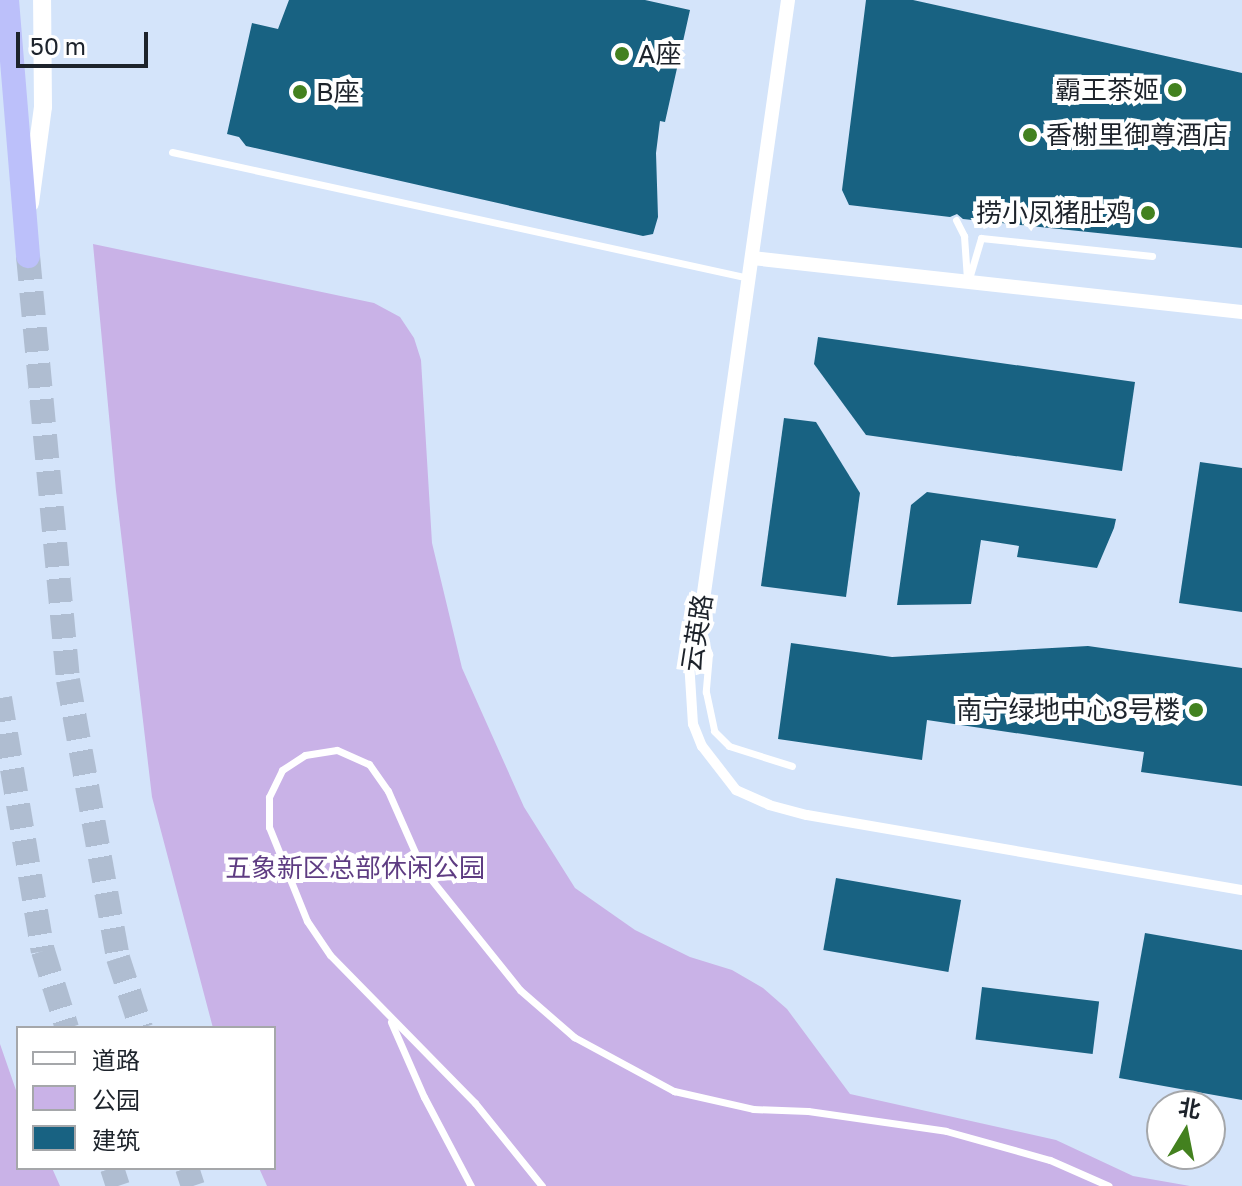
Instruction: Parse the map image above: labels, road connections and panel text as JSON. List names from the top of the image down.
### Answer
{
  "streets": {
    "street": ["云英路"]
  },
  "parks": ["五象新区总部休闲公园"],
  "places": [
    "A座",
    "霸王茶姬",
    "B座",
    "香榭里御尊酒店",
    "捞小凤猪肚鸡",
    "南宁绿地中心8号楼"
  ],
  "legend": ["道路", "公园", "建筑"],
  "scale_bar": "50 m",
  "north": "top"
}
